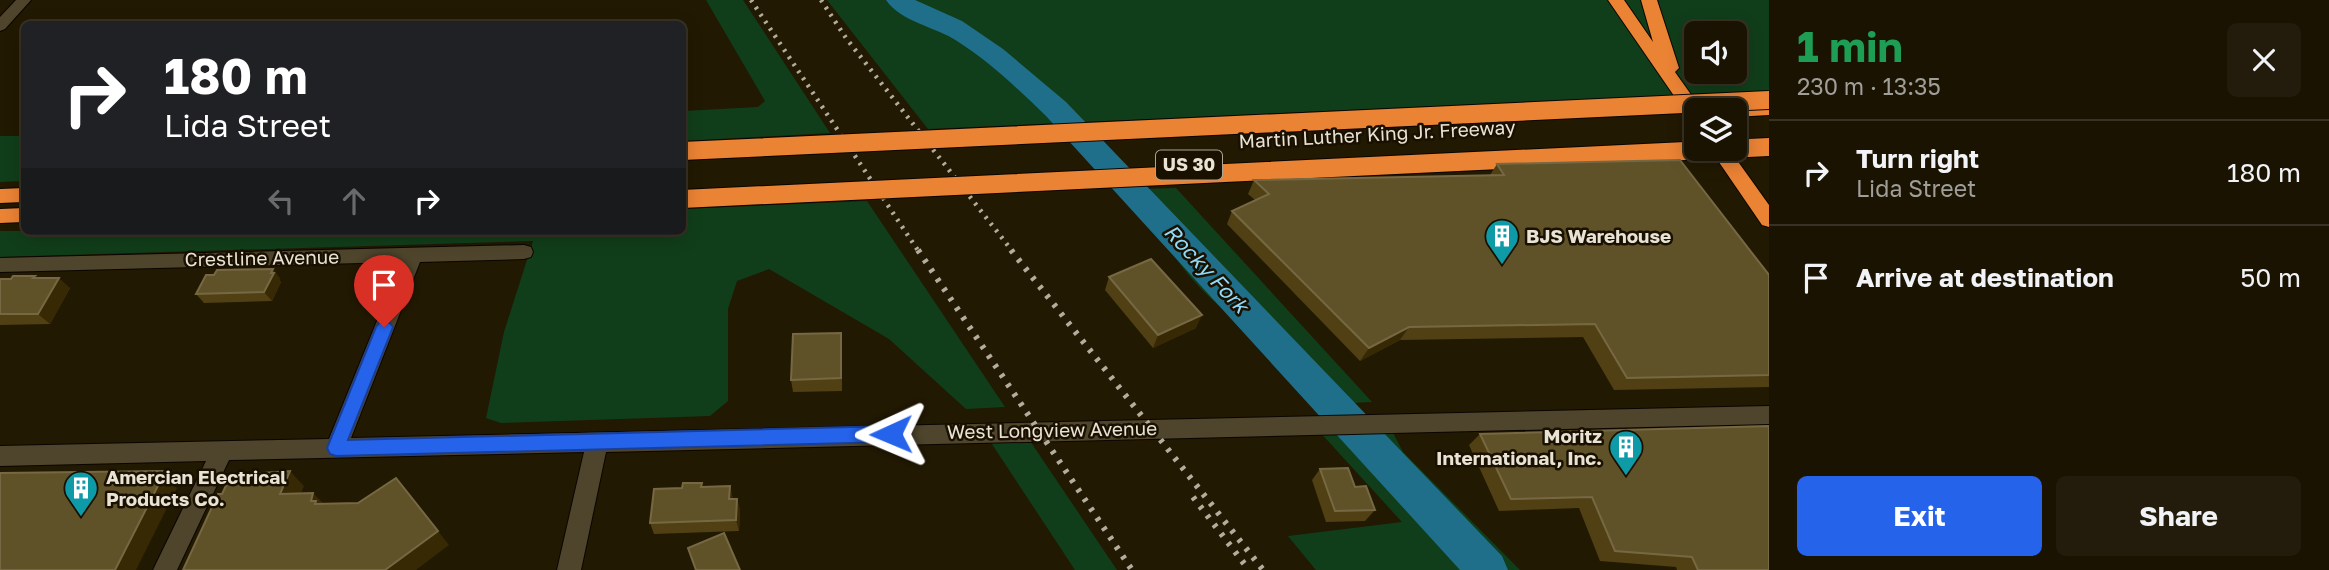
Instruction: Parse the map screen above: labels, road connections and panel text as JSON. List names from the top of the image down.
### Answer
{
  "streets": {
    "highway": ["Martin Luther King Jr. Freeway", "US 30"],
    "street": ["Crestline Avenue", "West Longview Avenue"]
  },
  "water": ["Rocky Fork"],
  "places": {
    "building": ["BJS Warehouse", "Moritz International, Inc.", "Amercian Electrical Products Co."]
  },
  "page": {
    "heading": ["1 min", "230 m · 13:35"],
    "turn": ["180 m", "Lida Street"],
    "list": [
      {
        "name": "Turn right",
        "note": "Lida Street",
        "value": "180 m"
      },
      {
        "name": "Arrive at destination",
        "value": "50 m"
      }
    ],
    "buttons": ["Exit", "Share"]
  }
}
